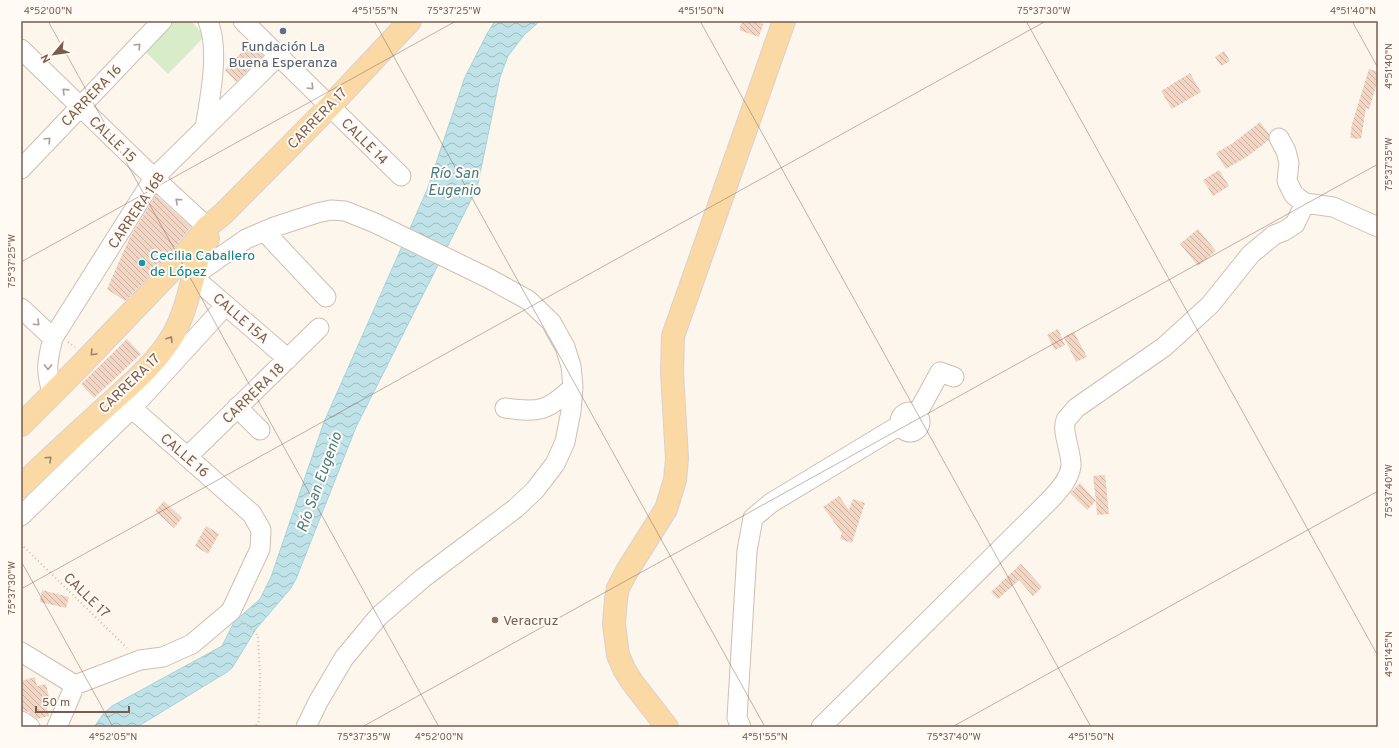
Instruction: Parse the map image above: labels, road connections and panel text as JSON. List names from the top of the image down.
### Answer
{
  "streets": {
    "main road": ["CARRERA 17"],
    "street": [
      "CARRERA 16",
      "CALLE 15",
      "CALLE 14",
      "CARRERA 16B",
      "CALLE 15A",
      "CARRERA 18",
      "CALLE 16"
    ],
    "path": ["CALLE 17"]
  },
  "crossings": [
    ["CARRERA 16", "CALLE 15"],
    ["CARRERA 17", "CALLE 15"],
    ["CARRERA 17", "CALLE 14"],
    ["CARRERA 17", "CARRERA 16B"],
    ["CARRERA 17", "CALLE 15A"],
    ["CARRERA 17", "CALLE 16"],
    ["CALLE 15", "CARRERA 16B"],
    ["CALLE 14", "CARRERA 16B"],
    ["CALLE 15A", "CARRERA 18"],
    ["CARRERA 18", "CALLE 16"],
    ["CALLE 16", "CALLE 17"]
  ],
  "one_way": ["CARRERA 16", "CALLE 15"],
  "water": ["Río San Eugenio"],
  "places": ["Fundación La Buena Esperanza", "Cecilia Caballero de López", "Veracruz"],
  "scale_bar": "50 m",
  "north": "bottom left",
  "coordinates": [
    "4°52'00\"N",
    "4°51'55\"N",
    "75°37'25\"W",
    "4°51'50\"N",
    "75°37'30\"W",
    "4°51'40\"N",
    "75°37'35\"W",
    "75°37'40\"W",
    "4°51'45\"N",
    "4°52'05\"N"
  ]
}
